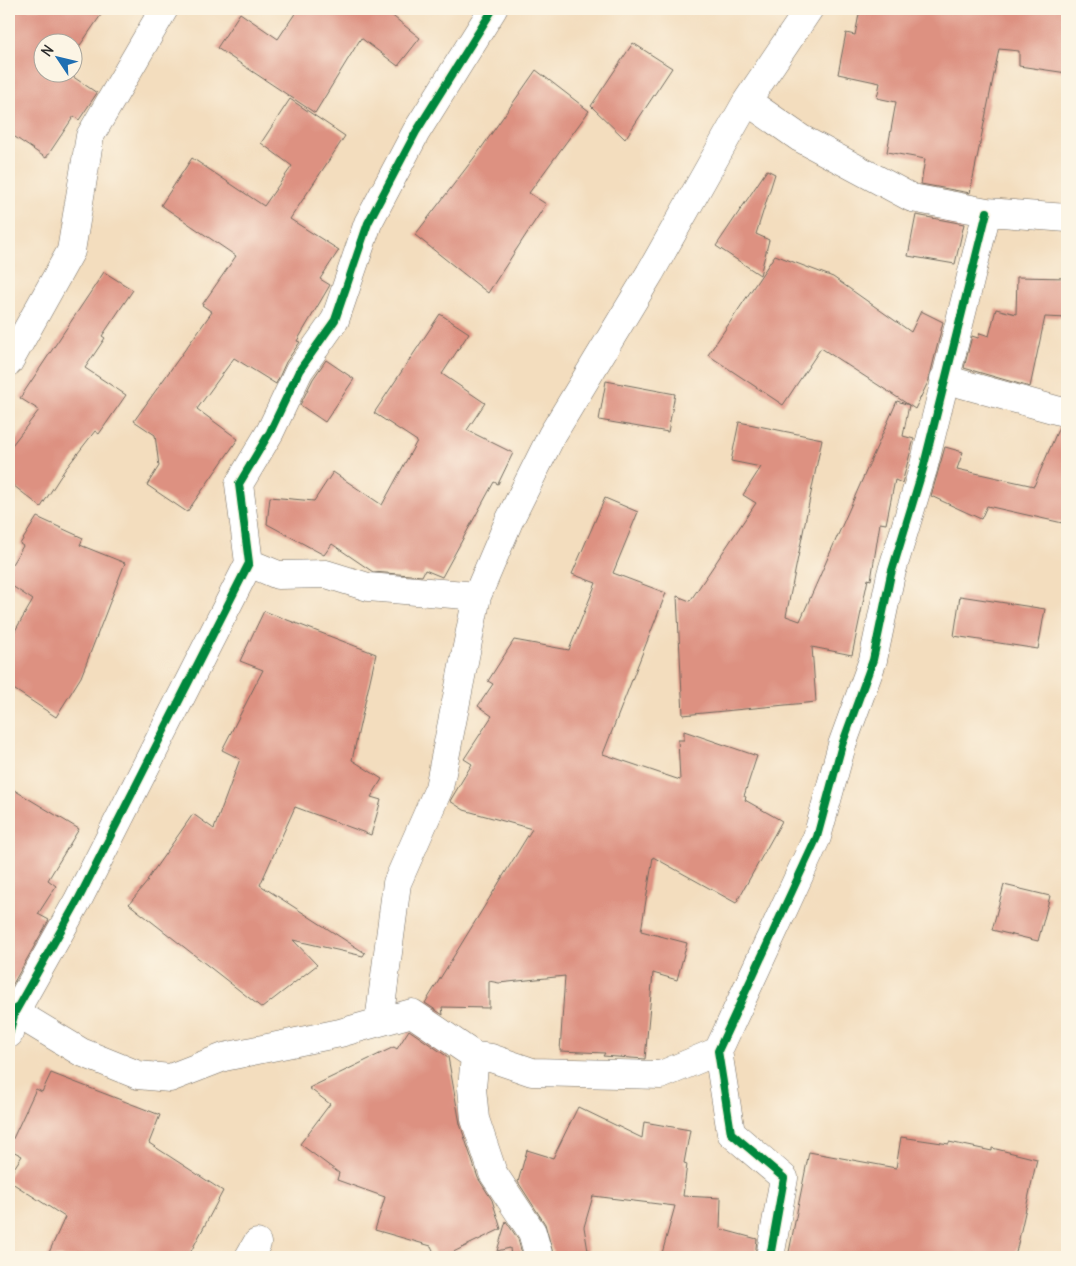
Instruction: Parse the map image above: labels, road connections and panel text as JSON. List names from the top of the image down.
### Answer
{
  "north": "top left"
}
